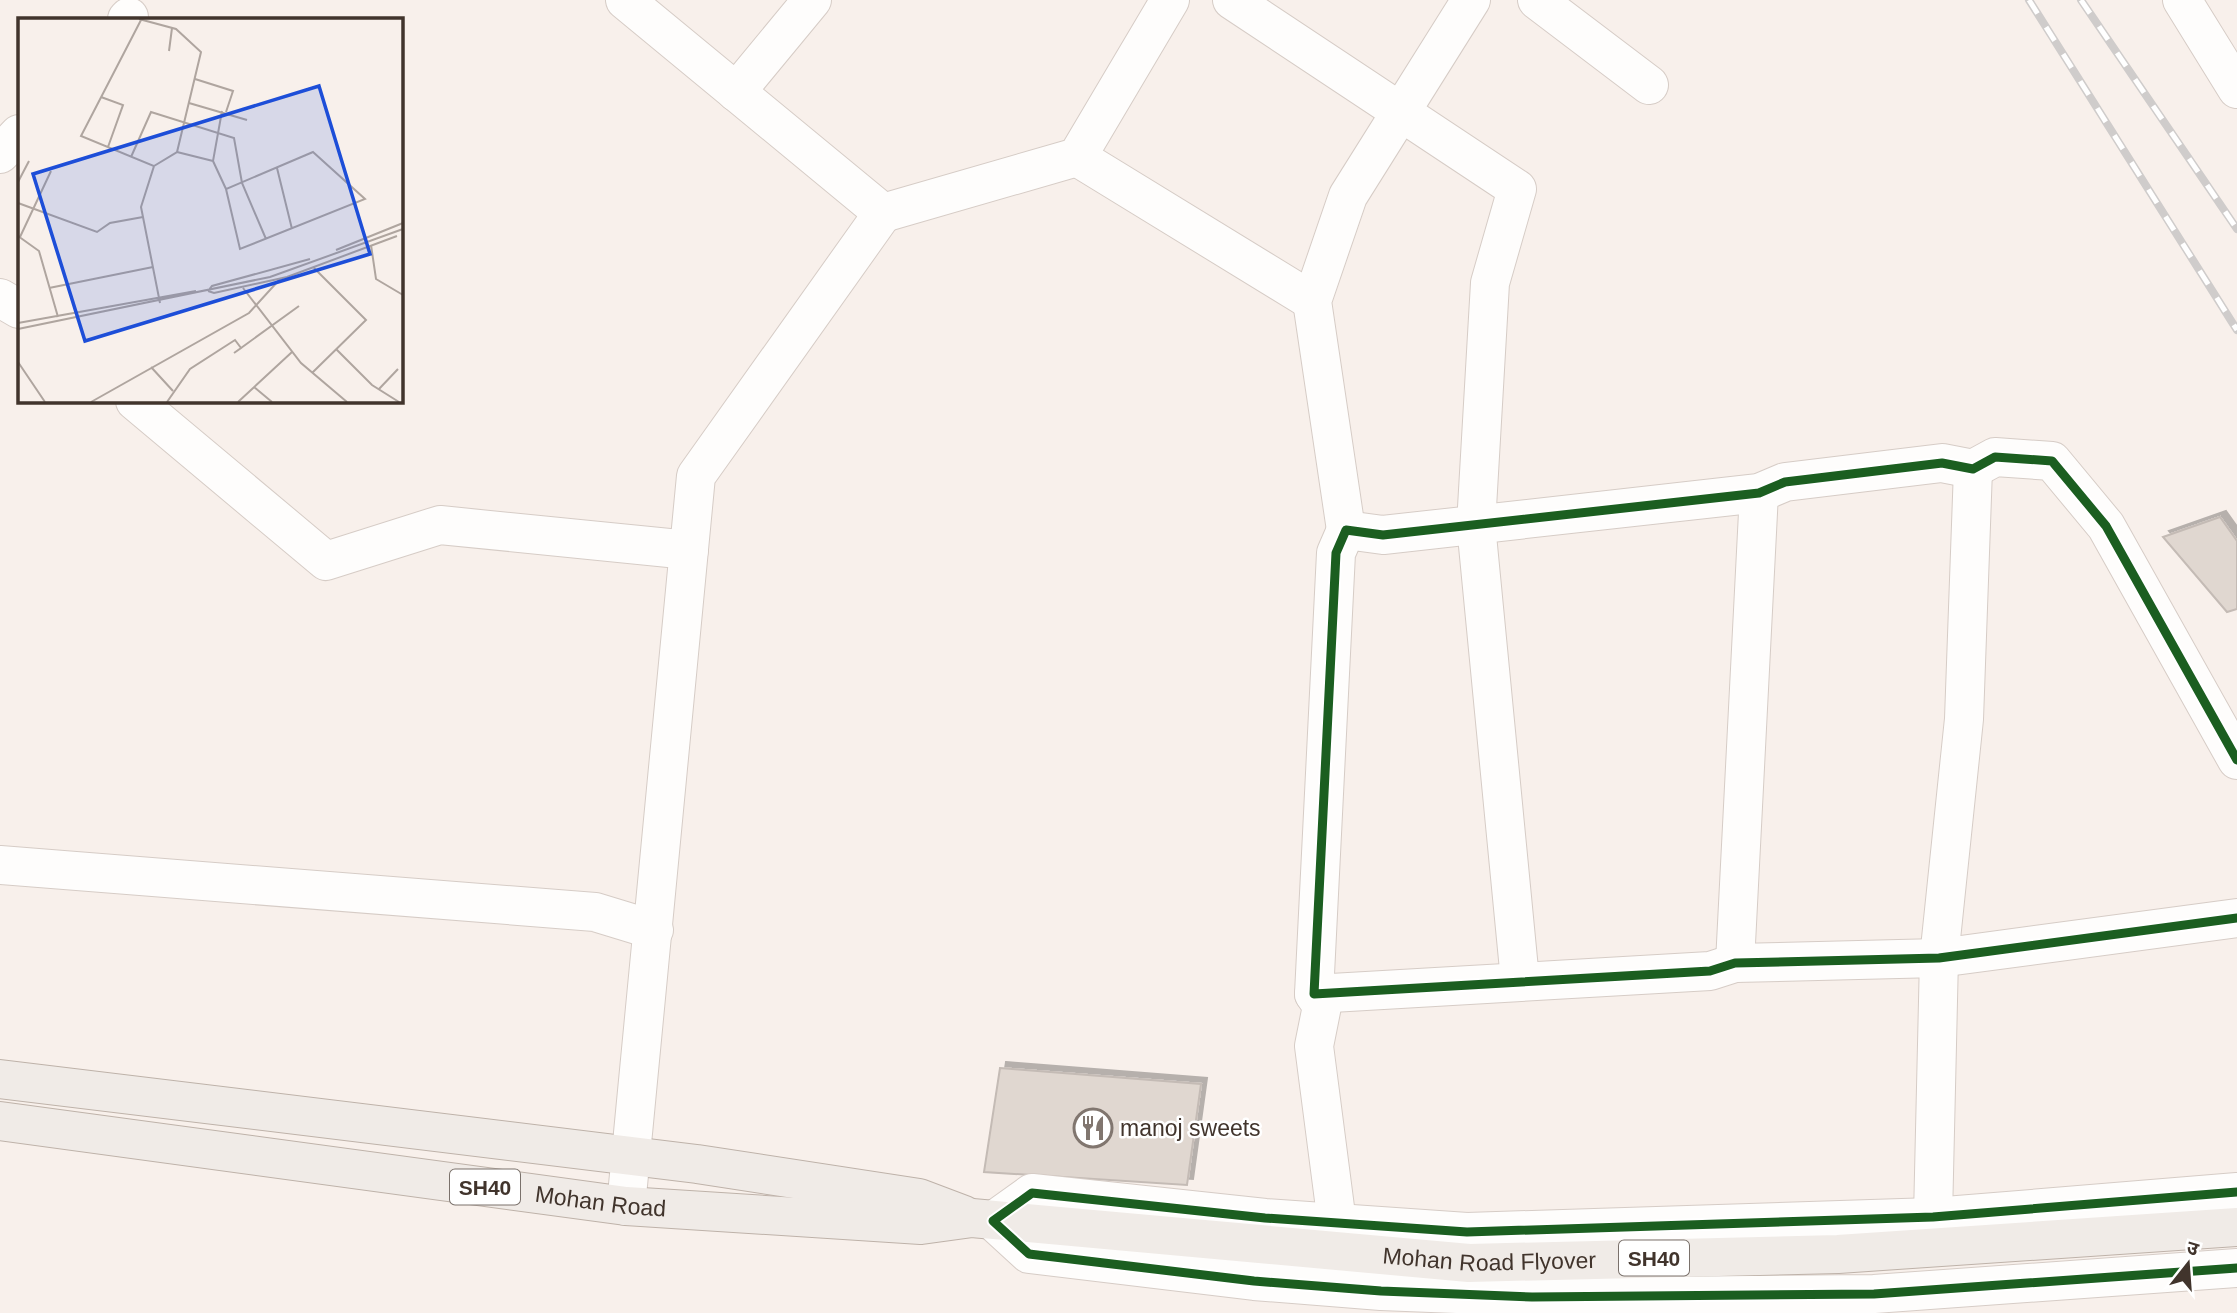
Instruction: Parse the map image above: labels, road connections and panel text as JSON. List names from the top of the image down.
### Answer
{
  "streets": {
    "main road": ["SH40", "Mohan Road", "Mohan Road Flyover"]
  },
  "crossings": [
    ["Mohan Road", "Mohan Road Flyover"]
  ],
  "places": {
    "restaurant": ["manoj sweets"]
  },
  "north": "top"
}
